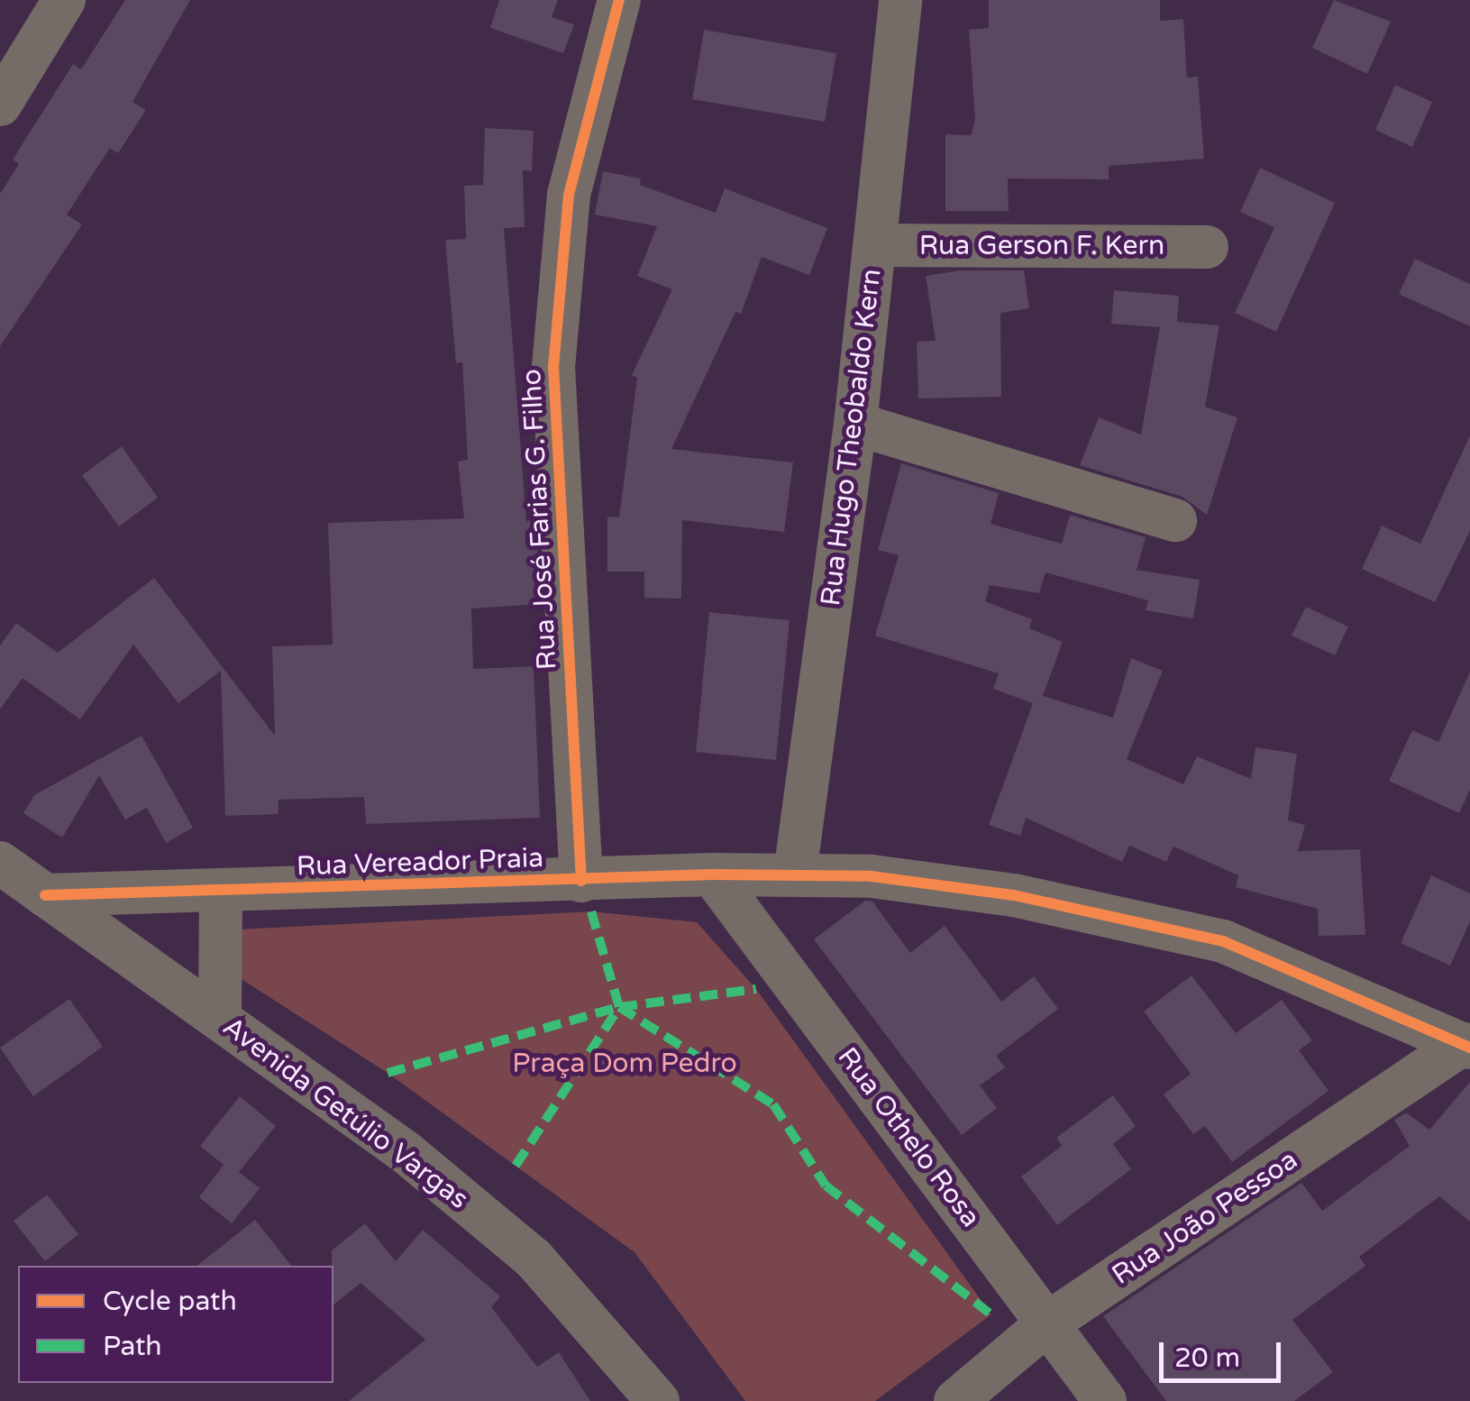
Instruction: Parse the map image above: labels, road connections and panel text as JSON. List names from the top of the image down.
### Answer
{
  "streets": {
    "street": [
      "Rua Gerson F. Kern",
      "Rua Hugo Theobaldo Kern",
      "Rua José Farias G. Filho",
      "Rua Vereador Praia",
      "Avenida Getúlio Vargas",
      "Rua Othelo Rosa",
      "Rua João Pessoa"
    ]
  },
  "crossings": [
    ["Rua Gerson F. Kern", "Rua Hugo Theobaldo Kern"],
    ["Rua Hugo Theobaldo Kern", "Rua Vereador Praia"],
    ["Rua José Farias G. Filho", "Rua Vereador Praia"],
    ["Rua Vereador Praia", "Avenida Getúlio Vargas"],
    ["Rua Vereador Praia", "Rua Othelo Rosa"],
    ["Rua Vereador Praia", "Rua João Pessoa"],
    ["Rua Othelo Rosa", "Rua João Pessoa"]
  ],
  "parks": ["Praça Dom Pedro"],
  "legend": ["Cycle path", "Path"],
  "scale_bar": "20 m"
}
